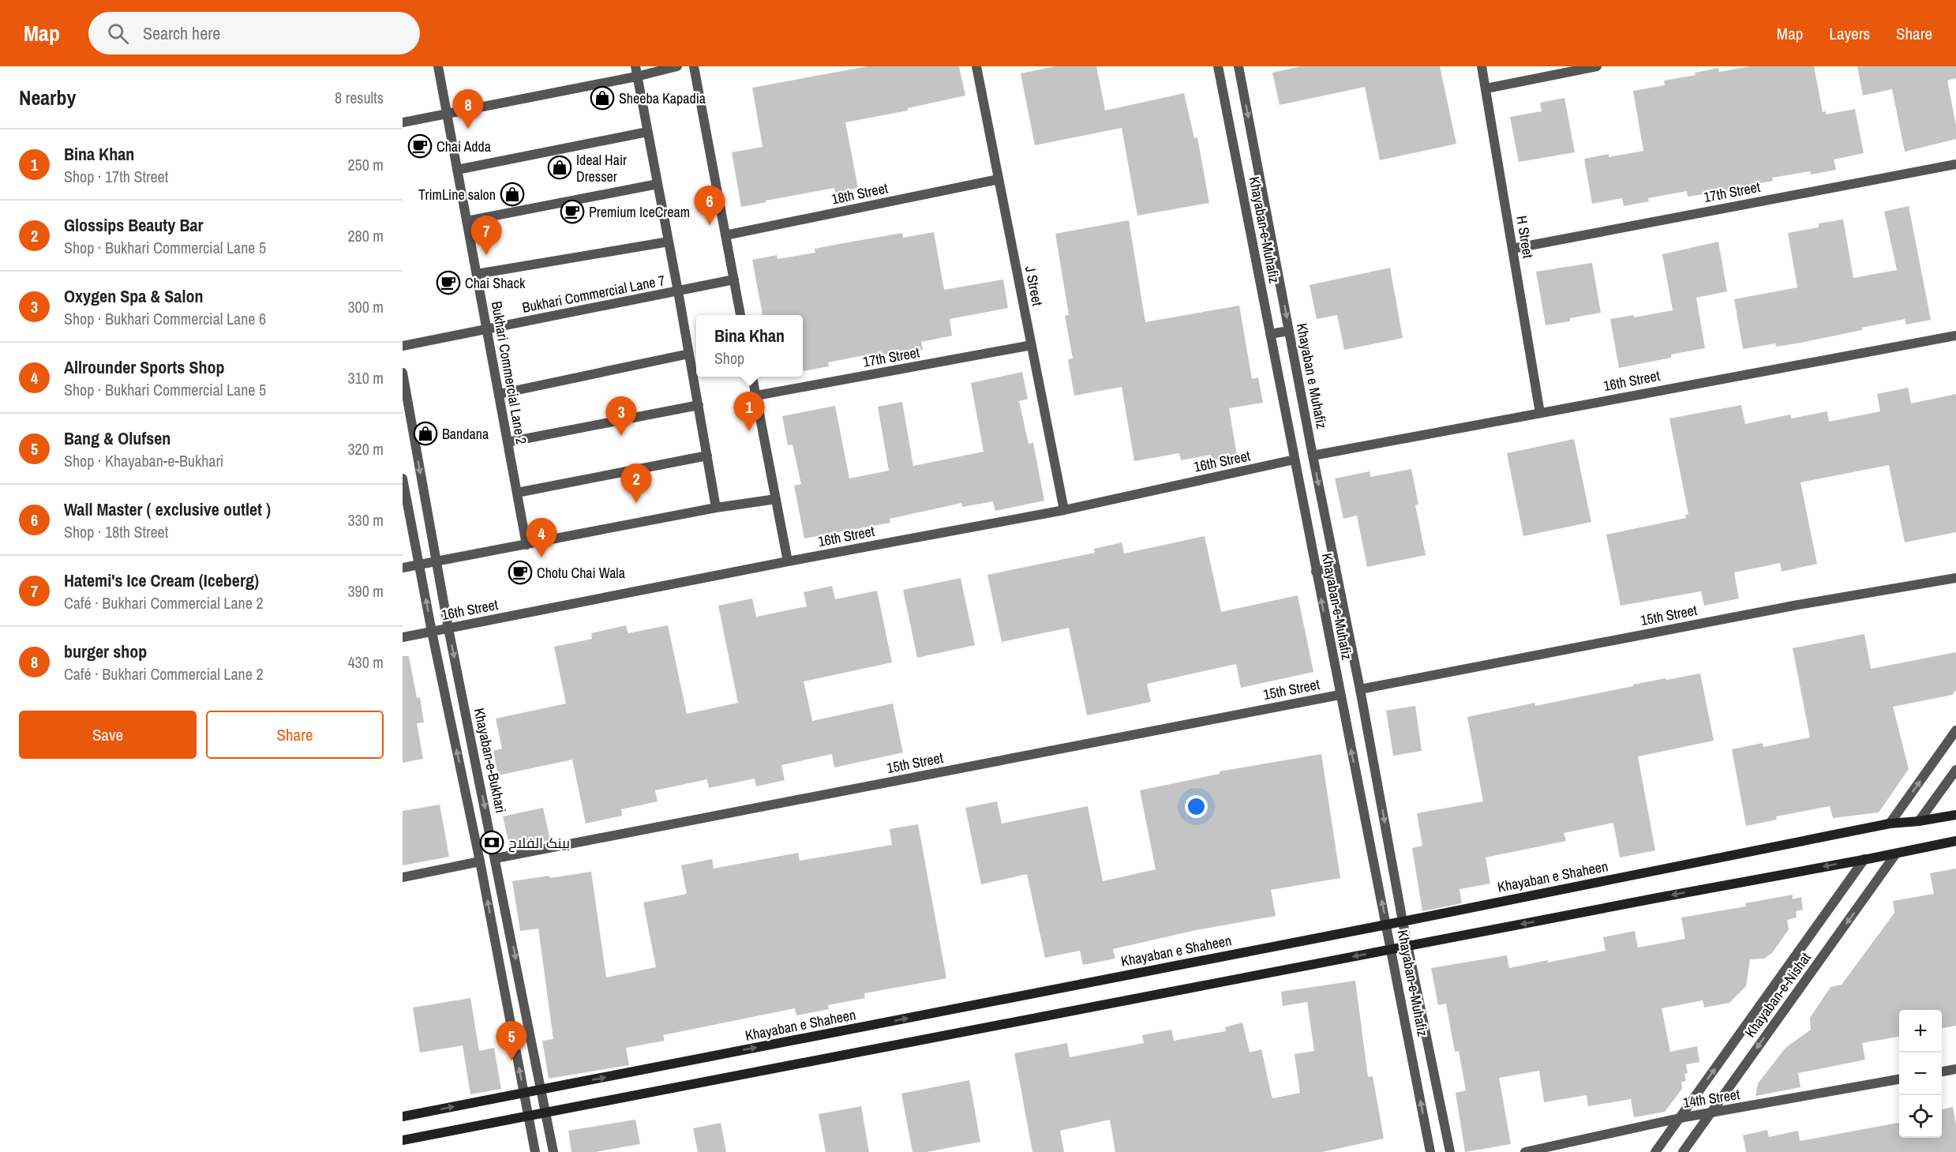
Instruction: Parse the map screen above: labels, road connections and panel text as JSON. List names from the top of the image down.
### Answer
{
  "streets": {
    "main road": ["Khayaban e Shaheen"],
    "street": [
      "17th Street",
      "18th Street",
      "Khayaban-e-Muhafiz",
      "H Street",
      "J Street",
      "Bukhari Commercial Lane 7",
      "Bukhari Commercial Lane 2",
      "Khayaban e Muhafiz",
      "16th Street",
      "15th Street",
      "Khayaban-e-Bukhari",
      "Khayaban-e-Nishat",
      "14th Street"
    ]
  },
  "crossings": [
    ["17th Street", "H Street"],
    ["17th Street", "J Street"],
    ["18th Street", "J Street"],
    ["Khayaban-e-Muhafiz", "Khayaban e Muhafiz"],
    ["Khayaban-e-Muhafiz", "16th Street"],
    ["Khayaban-e-Muhafiz", "15th Street"],
    ["Khayaban-e-Muhafiz", "Khayaban e Shaheen"],
    ["H Street", "16th Street"],
    ["J Street", "16th Street"],
    ["Bukhari Commercial Lane 7", "Bukhari Commercial Lane 2"],
    ["Khayaban e Muhafiz", "16th Street"],
    ["Khayaban e Muhafiz", "15th Street"],
    ["16th Street", "Khayaban-e-Bukhari"],
    ["15th Street", "Khayaban-e-Bukhari"],
    ["Khayaban-e-Bukhari", "Khayaban e Shaheen"],
    ["Khayaban-e-Nishat", "14th Street"]
  ],
  "one_way": ["Khayaban e Muhafiz"],
  "places": {
    "shop": [
      "Sheeba Kapadia",
      "Ideal Hair Dresser",
      "TrimLine salon",
      "Bandana"
    ],
    "cafe": [
      "Chai Adda",
      "Premium IceCream",
      "Chai Shack",
      "Chotu Chai Wala"
    ],
    "bank": ["بینک الفلاح"]
  },
  "page": {
    "header": "Map",
    "search": "Search here",
    "nav": ["Map", "Layers", "Share"],
    "heading": ["Nearby", "8 results"],
    "pins": [
      "8",
      "6",
      "7",
      "1",
      "3",
      "2",
      "4",
      "5"
    ],
    "list": [
      {
        "mark": "1",
        "name": "Bina Khan",
        "note": "Shop · 17th Street",
        "value": "250 m"
      },
      {
        "mark": "2",
        "name": "Glossips Beauty Bar",
        "note": "Shop · Bukhari Commercial Lane 5",
        "value": "280 m"
      },
      {
        "mark": "3",
        "name": "Oxygen Spa & Salon",
        "note": "Shop · Bukhari Commercial Lane 6",
        "value": "300 m"
      },
      {
        "mark": "4",
        "name": "Allrounder Sports Shop",
        "note": "Shop · Bukhari Commercial Lane 5",
        "value": "310 m"
      },
      {
        "mark": "5",
        "name": "Bang & Olufsen",
        "note": "Shop · Khayaban-e-Bukhari",
        "value": "320 m"
      },
      {
        "mark": "6",
        "name": "Wall Master ( exclusive outlet )",
        "note": "Shop · 18th Street",
        "value": "330 m"
      },
      {
        "mark": "7",
        "name": "Hatemi's Ice Cream (Iceberg)",
        "note": "Café · Bukhari Commercial Lane 2",
        "value": "390 m"
      },
      {
        "mark": "8",
        "name": "burger shop",
        "note": "Café · Bukhari Commercial Lane 2",
        "value": "430 m"
      }
    ],
    "popup": ["Bina Khan", "Shop"],
    "buttons": ["Save", "Share"],
    "map_buttons": ["+", "−"]
  }
}
